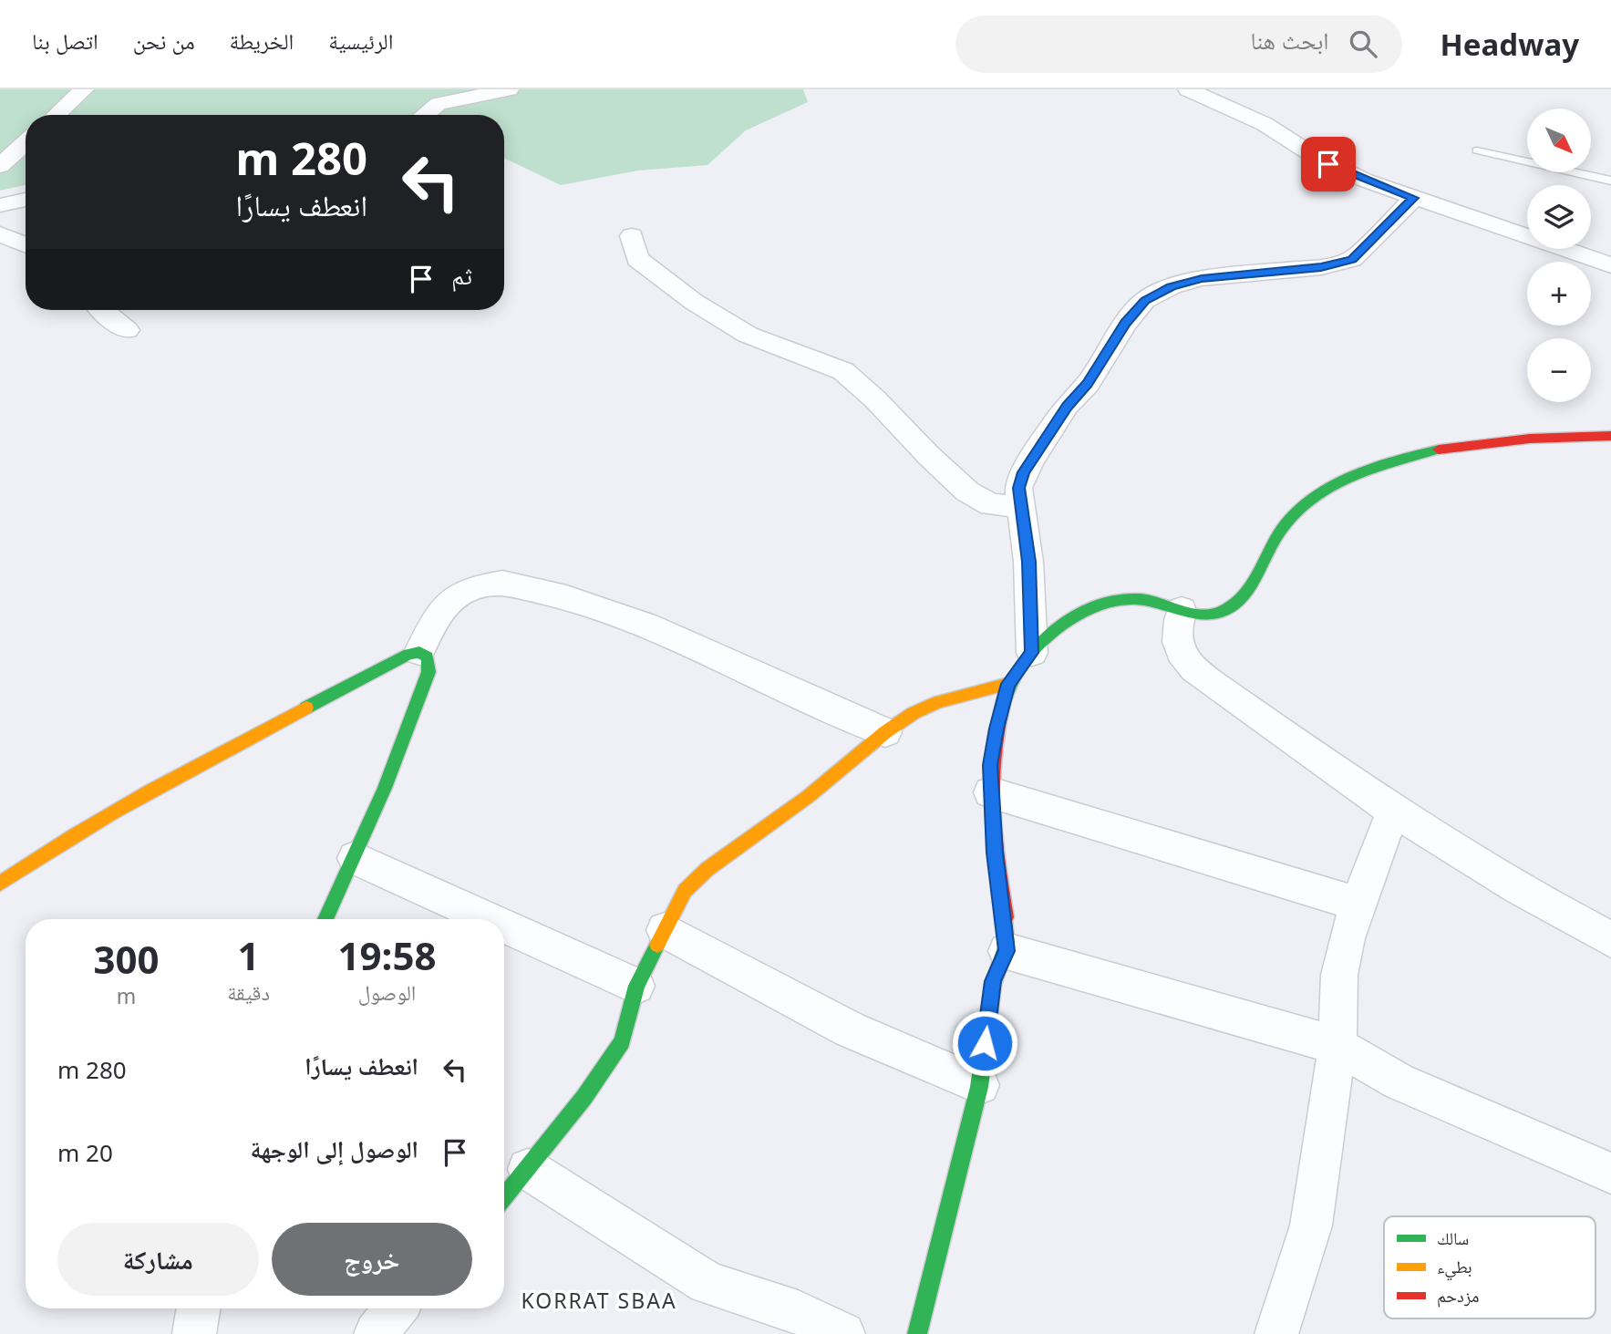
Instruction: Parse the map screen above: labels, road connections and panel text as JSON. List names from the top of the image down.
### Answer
{
  "districts": ["KORRAT SBAA"],
  "legend": ["سالك", "بطيء", "مزدحم"],
  "north": "bottom right",
  "page": {
    "header": "Headway",
    "search": "ابحث هنا",
    "nav": [
      "الرئيسية",
      "الخريطة",
      "من نحن",
      "اتصل بنا"
    ],
    "map_buttons": ["+", "−"],
    "turn": ["280 m", "انعطف يسارًا"],
    "then": "ثم",
    "eta": [
      "19:58",
      "الوصول",
      "1",
      "دقيقة",
      "300",
      "m"
    ],
    "list": [
      {
        "name": "انعطف يسارًا",
        "value": "280 m"
      },
      {
        "name": "الوصول إلى الوجهة",
        "value": "20 m"
      }
    ],
    "buttons": ["خروج", "مشاركة"]
  }
}
